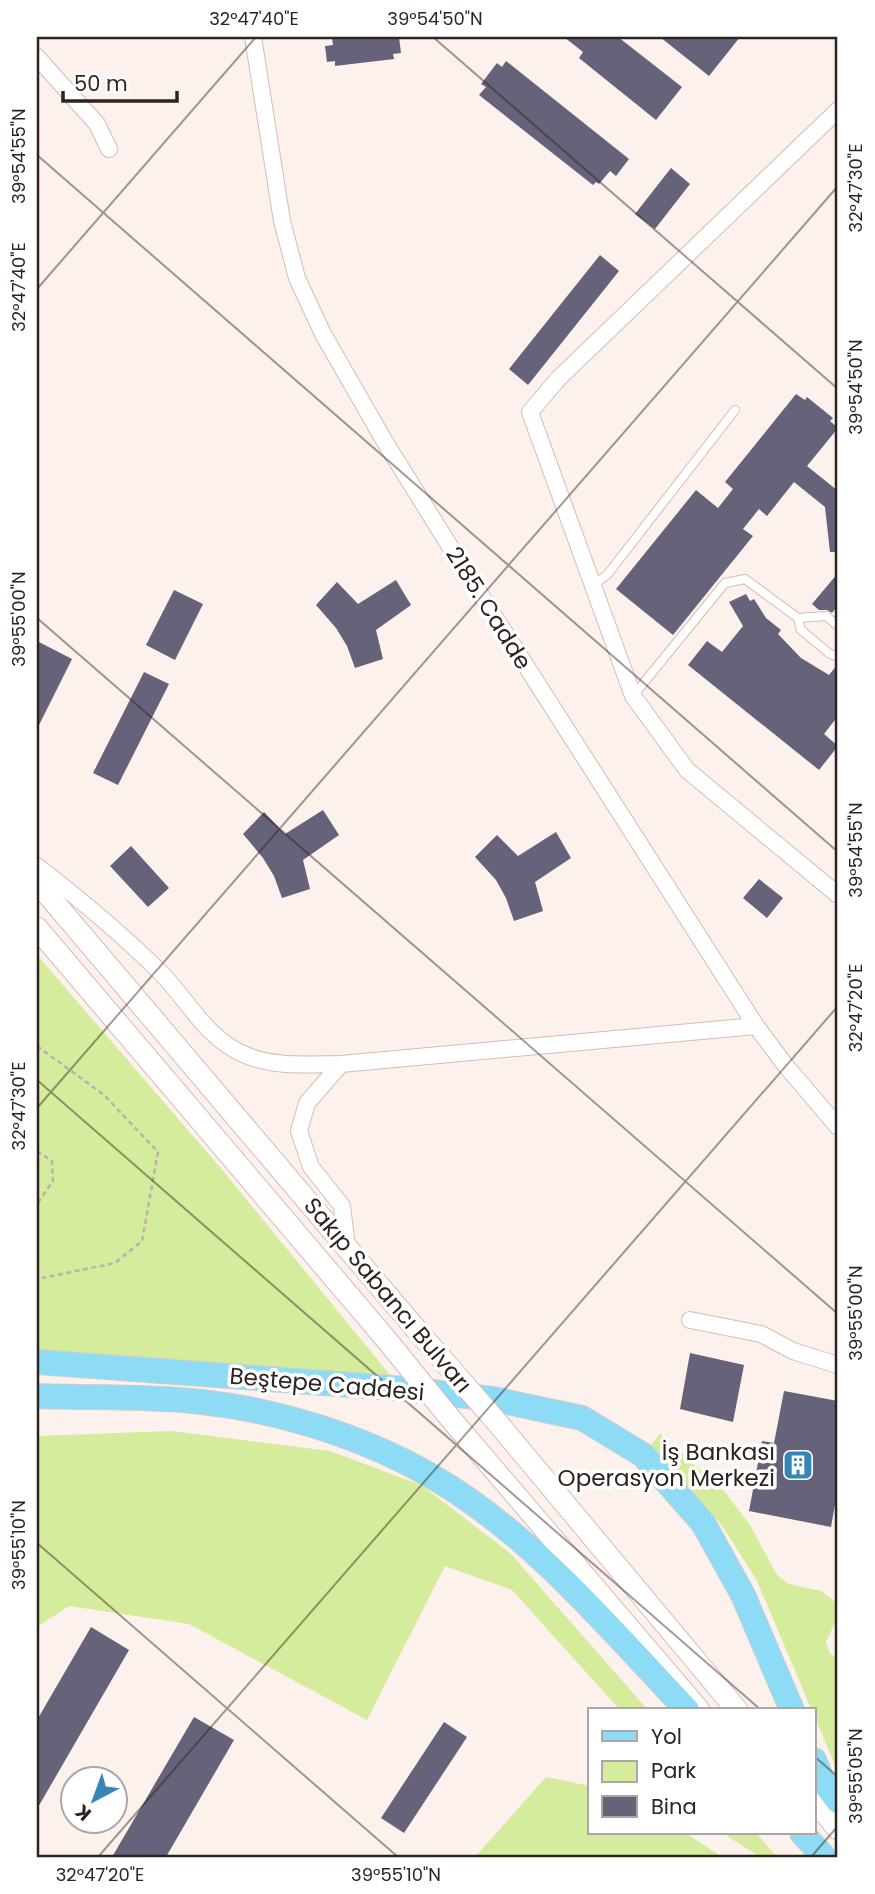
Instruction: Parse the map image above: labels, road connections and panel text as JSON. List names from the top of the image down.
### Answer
{
  "streets": {
    "main road": ["Sakıp Sabancı Bulvarı", "Beştepe Caddesi"],
    "street": ["2185. Cadde"]
  },
  "places": {
    "building": ["İş Bankası Operasyon Merkezi"]
  },
  "legend": ["Yol", "Park", "Bina"],
  "scale_bar": "50 m",
  "north": "bottom left",
  "coordinates": [
    "32°47'40\"E",
    "39°54'50\"N",
    "39°54'55\"N",
    "32°47'30\"E",
    "39°55'00\"N",
    "32°47'20\"E",
    "39°55'10\"N",
    "39°55'05\"N"
  ]
}
